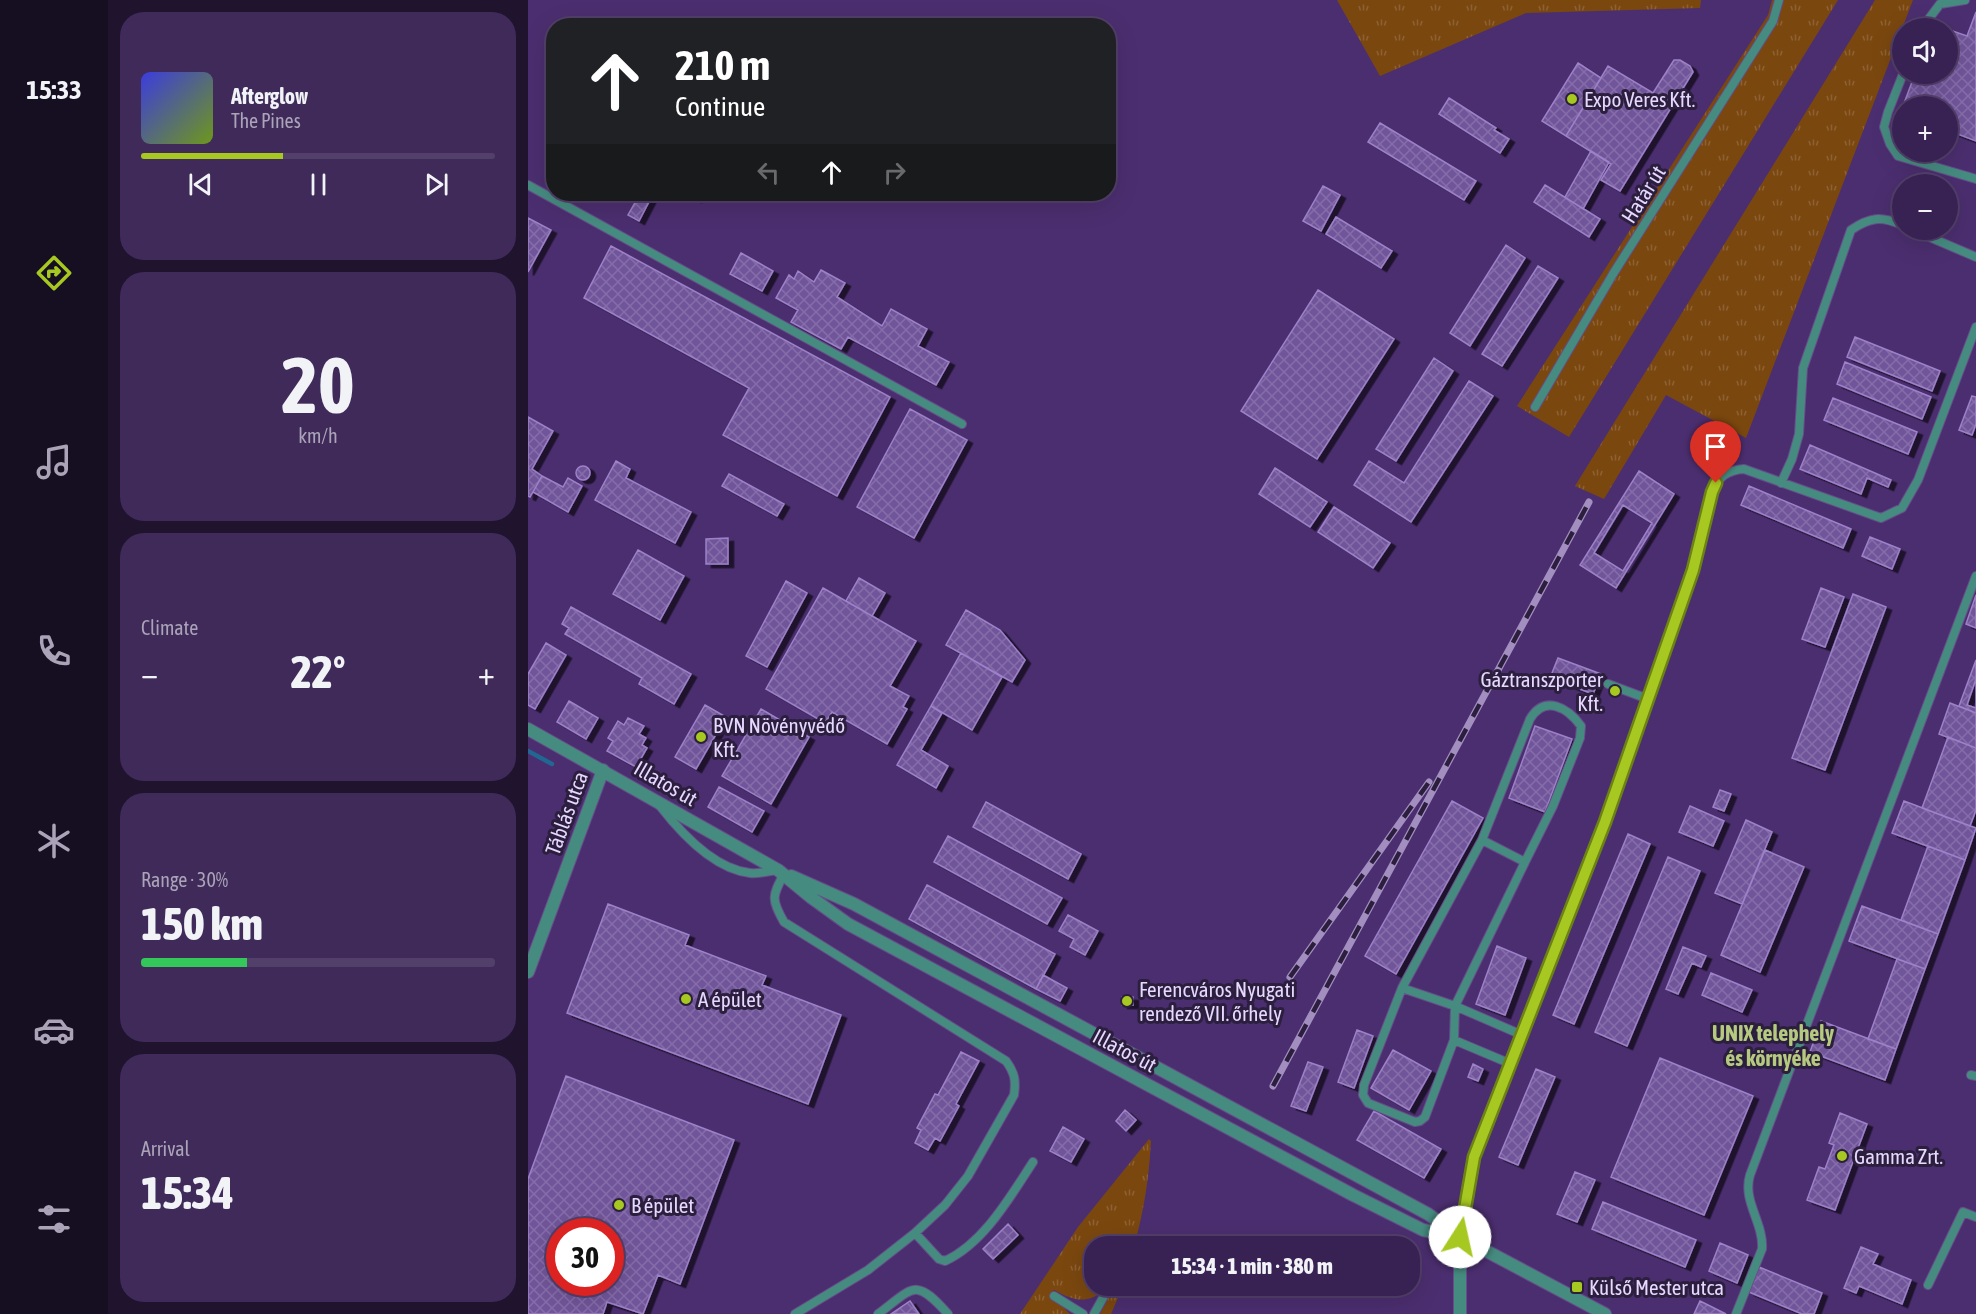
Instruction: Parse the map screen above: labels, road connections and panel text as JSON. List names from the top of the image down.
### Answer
{
  "streets": {
    "street": ["Illatos út", "Táblás utca"],
    "lane": ["Határ út"]
  },
  "crossings": [
    ["Illatos út", "Táblás utca"]
  ],
  "districts": ["UNIX telephely és környéke"],
  "places": {
    "other": [
      "Expo Veres Kft.",
      "Gáztranszporter Kft.",
      "BVN Növényvédő Kft.",
      "A épület",
      "Ferencváros Nyugati rendező VII. őrhely",
      "Gamma Zrt.",
      "B épület"
    ],
    "transit": ["Külső Mester utca"]
  },
  "page": {
    "tabs": "15:33",
    "map_buttons": ["+", "−"],
    "turn": ["210 m", "Continue"],
    "song": ["Afterglow", "The Pines"],
    "tile": [
      ["20", "km/h"],
      "Climate",
      ["Range · 30%", "150 km"],
      ["Arrival", "15:34"]
    ],
    "heat": ["−", "22°", "+"],
    "limit": "30",
    "trip": "15:34 · 1 min · 380 m"
  }
}
